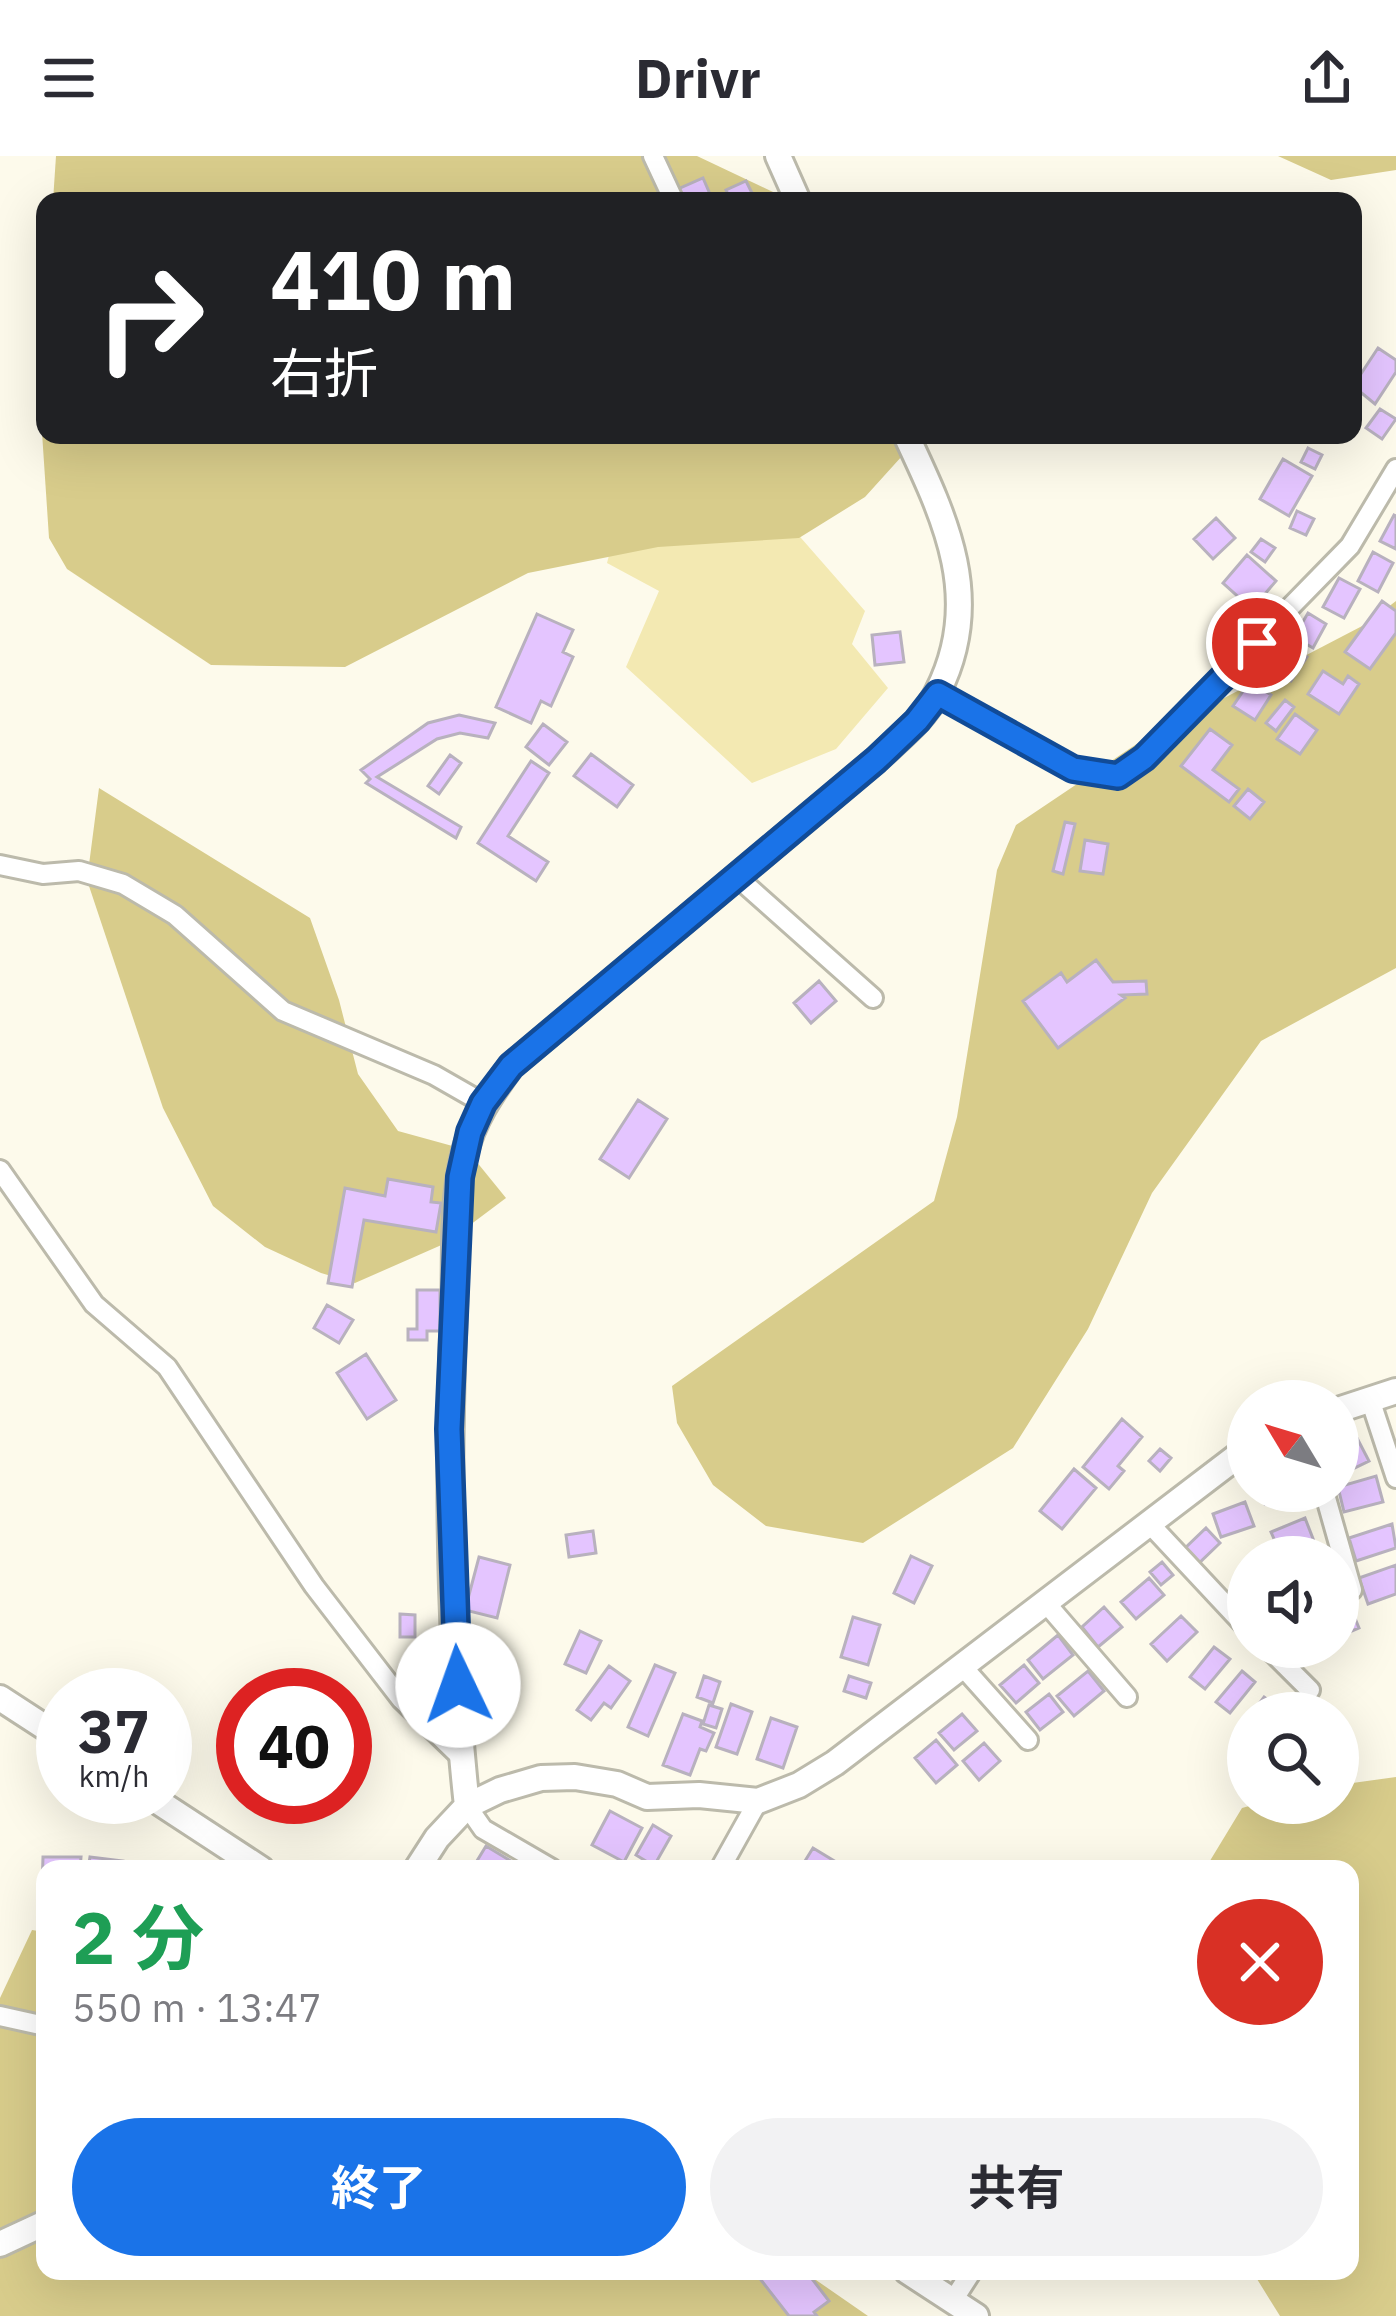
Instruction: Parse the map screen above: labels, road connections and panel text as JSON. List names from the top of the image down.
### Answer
{
  "north": "top left",
  "page": {
    "header": "Drivr",
    "turn": ["410 m", "右折"],
    "speed": "37 km/h",
    "limit": "40",
    "heading": ["2 分", "550 m · 13:47"],
    "buttons": ["終了", "共有"]
  }
}
